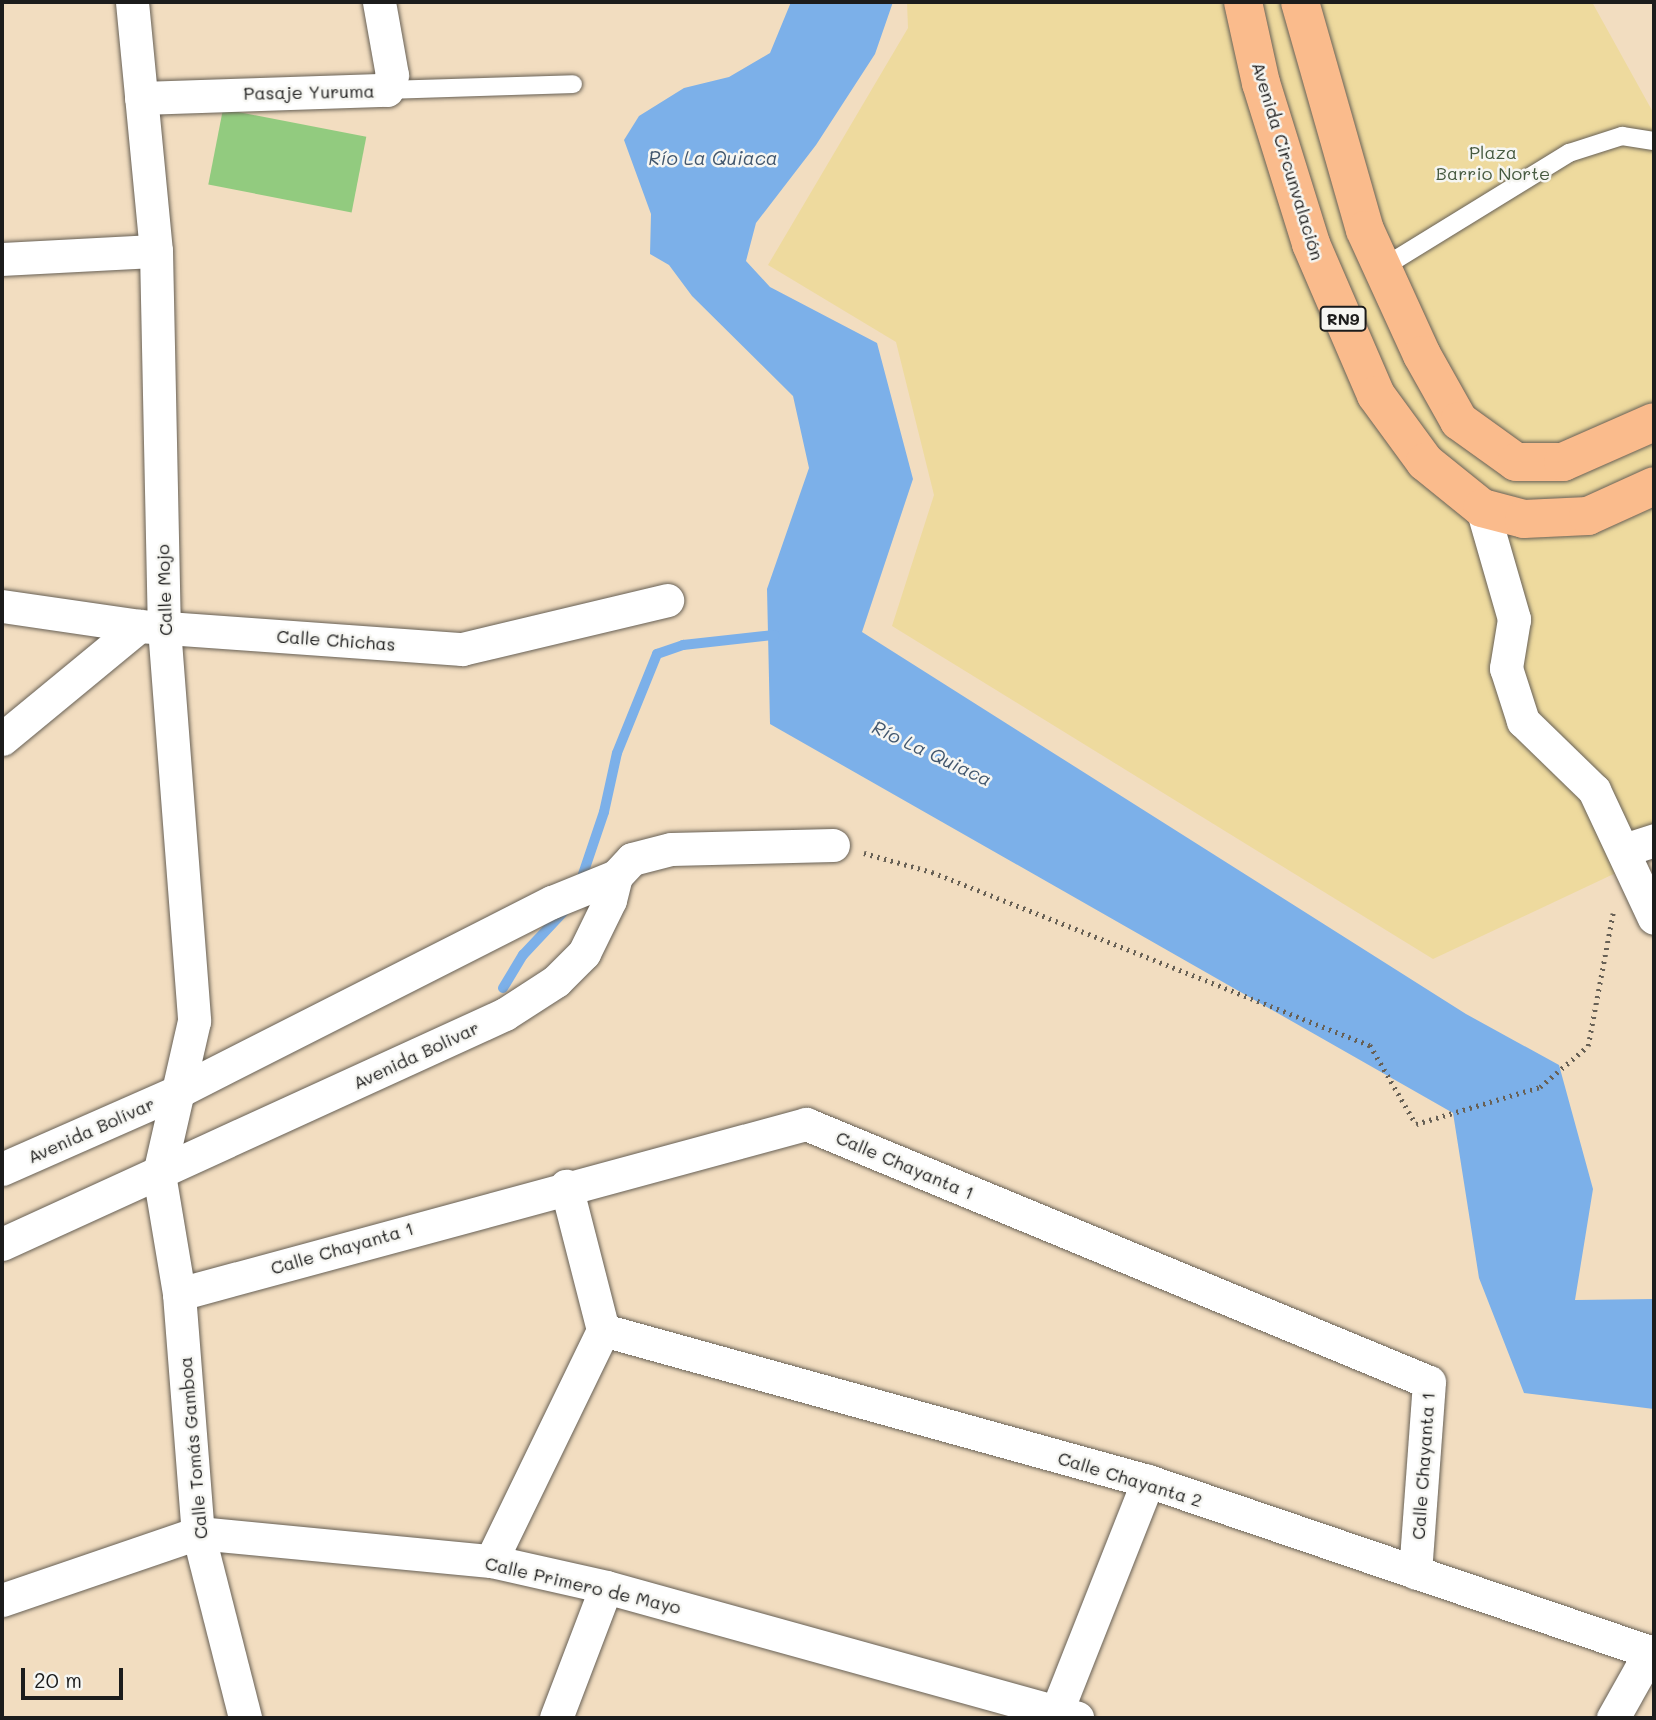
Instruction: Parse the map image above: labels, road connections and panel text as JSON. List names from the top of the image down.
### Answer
{
  "streets": {
    "highway": ["Avenida Circunvalación", "RN9"],
    "street": [
      "Pasaje Yuruma",
      "Calle Mojo",
      "Calle Chichas",
      "Avenida Bolivar",
      "Avenida Bolívar",
      "Calle Chayanta 1",
      "Calle Tomás Gamboa",
      "Calle Chayanta 2",
      "Calle Primero de Mayo"
    ]
  },
  "crossings": [
    ["Pasaje Yuruma", "Calle Mojo"],
    ["Calle Mojo", "Calle Chichas"],
    ["Calle Mojo", "Avenida Bolivar"],
    ["Calle Mojo", "Avenida Bolívar"],
    ["Calle Mojo", "Calle Tomás Gamboa"],
    ["Avenida Bolivar", "Calle Tomás Gamboa"],
    ["Calle Chayanta 1", "Calle Tomás Gamboa"],
    ["Calle Chayanta 1", "Calle Chayanta 2"],
    ["Calle Tomás Gamboa", "Calle Primero de Mayo"]
  ],
  "water": ["Río La Quiaca"],
  "parks": ["Plaza Barrio Norte"],
  "scale_bar": "20 m"
}
